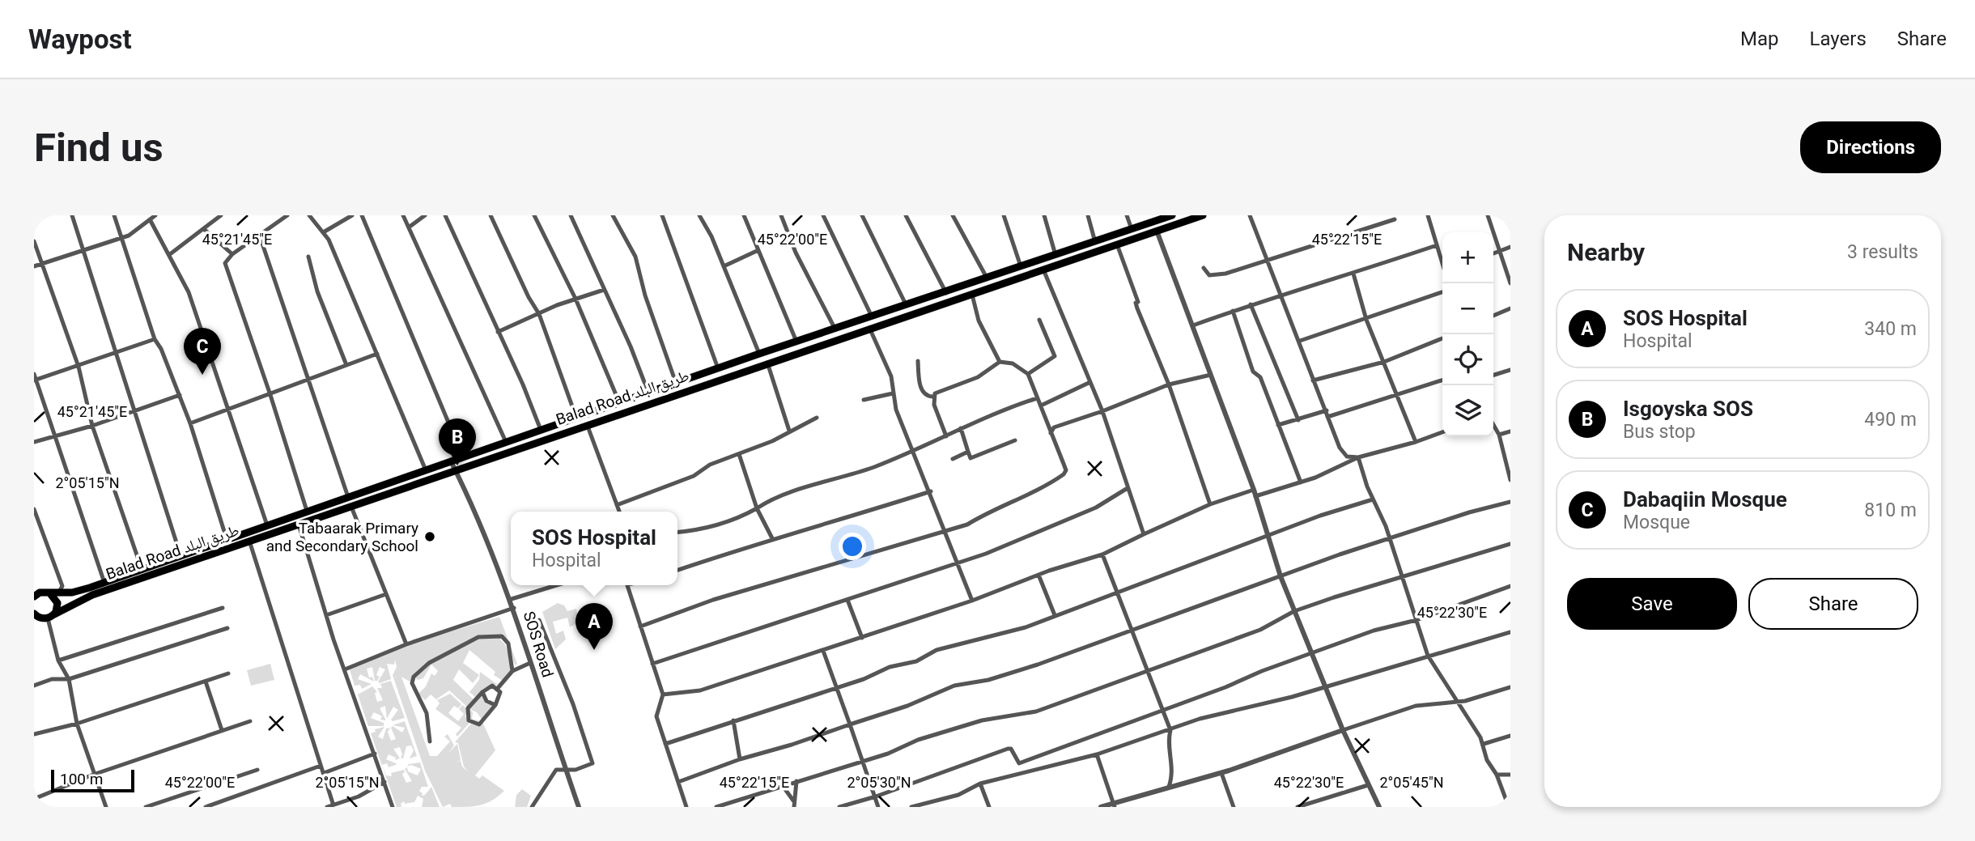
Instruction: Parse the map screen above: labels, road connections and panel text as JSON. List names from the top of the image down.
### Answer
{
  "streets": {
    "highway": ["Balad Road طريق البلد"],
    "street": ["SOS Road"]
  },
  "crossings": [
    ["Balad Road طريق البلد", "SOS Road"]
  ],
  "places": ["Tabaarak Primary and Secondary School"],
  "scale_bar": "100 m",
  "page": {
    "header": "Waypost",
    "nav": ["Map", "Layers", "Share"],
    "buttons": [
      "Directions",
      ["Save", "Share"]
    ],
    "title": "Find us",
    "heading": ["Nearby", "3 results"],
    "map_buttons": ["+", "−"],
    "list": [
      {
        "mark": "A",
        "name": "SOS Hospital",
        "note": "Hospital",
        "value": "340 m"
      },
      {
        "mark": "B",
        "name": "Isgoyska SOS",
        "note": "Bus stop",
        "value": "490 m"
      },
      {
        "mark": "C",
        "name": "Dabaqiin Mosque",
        "note": "Mosque",
        "value": "810 m"
      }
    ],
    "pins": ["C", "B", "A"],
    "popup": ["SOS Hospital", "Hospital"],
    "scale": "100 m"
  },
  "coordinates": [
    "45°21'45\"E",
    "45°22'00\"E",
    "45°22'15\"E",
    "2°05'15\"N",
    "45°22'30\"E",
    "2°05'30\"N",
    "2°05'45\"N"
  ]
}
